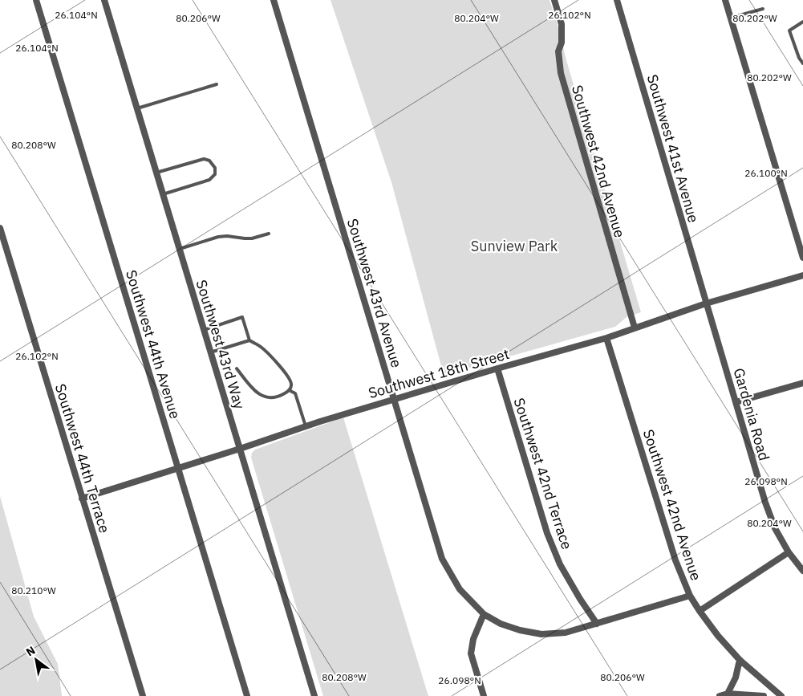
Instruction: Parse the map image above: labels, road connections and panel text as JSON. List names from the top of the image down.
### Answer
{
  "streets": {
    "street": [
      "Southwest 41st Avenue",
      "Southwest 42nd Avenue",
      "Southwest 43rd Avenue",
      "Southwest 44th Avenue",
      "Southwest 43rd Way",
      "Southwest 18th Street",
      "Gardenia Road",
      "Southwest 44th Terrace",
      "Southwest 42nd Terrace"
    ]
  },
  "crossings": [
    ["Southwest 41st Avenue", "Southwest 18th Street"],
    ["Southwest 41st Avenue", "Gardenia Road"],
    ["Southwest 42nd Avenue", "Southwest 43rd Avenue"],
    ["Southwest 42nd Avenue", "Southwest 18th Street"],
    ["Southwest 43rd Avenue", "Southwest 18th Street"],
    ["Southwest 43rd Avenue", "Southwest 42nd Terrace"],
    ["Southwest 44th Avenue", "Southwest 18th Street"],
    ["Southwest 43rd Way", "Southwest 18th Street"],
    ["Southwest 18th Street", "Gardenia Road"],
    ["Southwest 18th Street", "Southwest 44th Terrace"],
    ["Southwest 18th Street", "Southwest 42nd Terrace"]
  ],
  "parks": ["Sunview Park"],
  "north": "top left",
  "coordinates": [
    "26.104°N",
    "26.102°N",
    "80.202°W",
    "80.206°W",
    "80.204°W",
    "80.208°W",
    "26.100°N",
    "26.098°N",
    "80.210°W"
  ]
}
